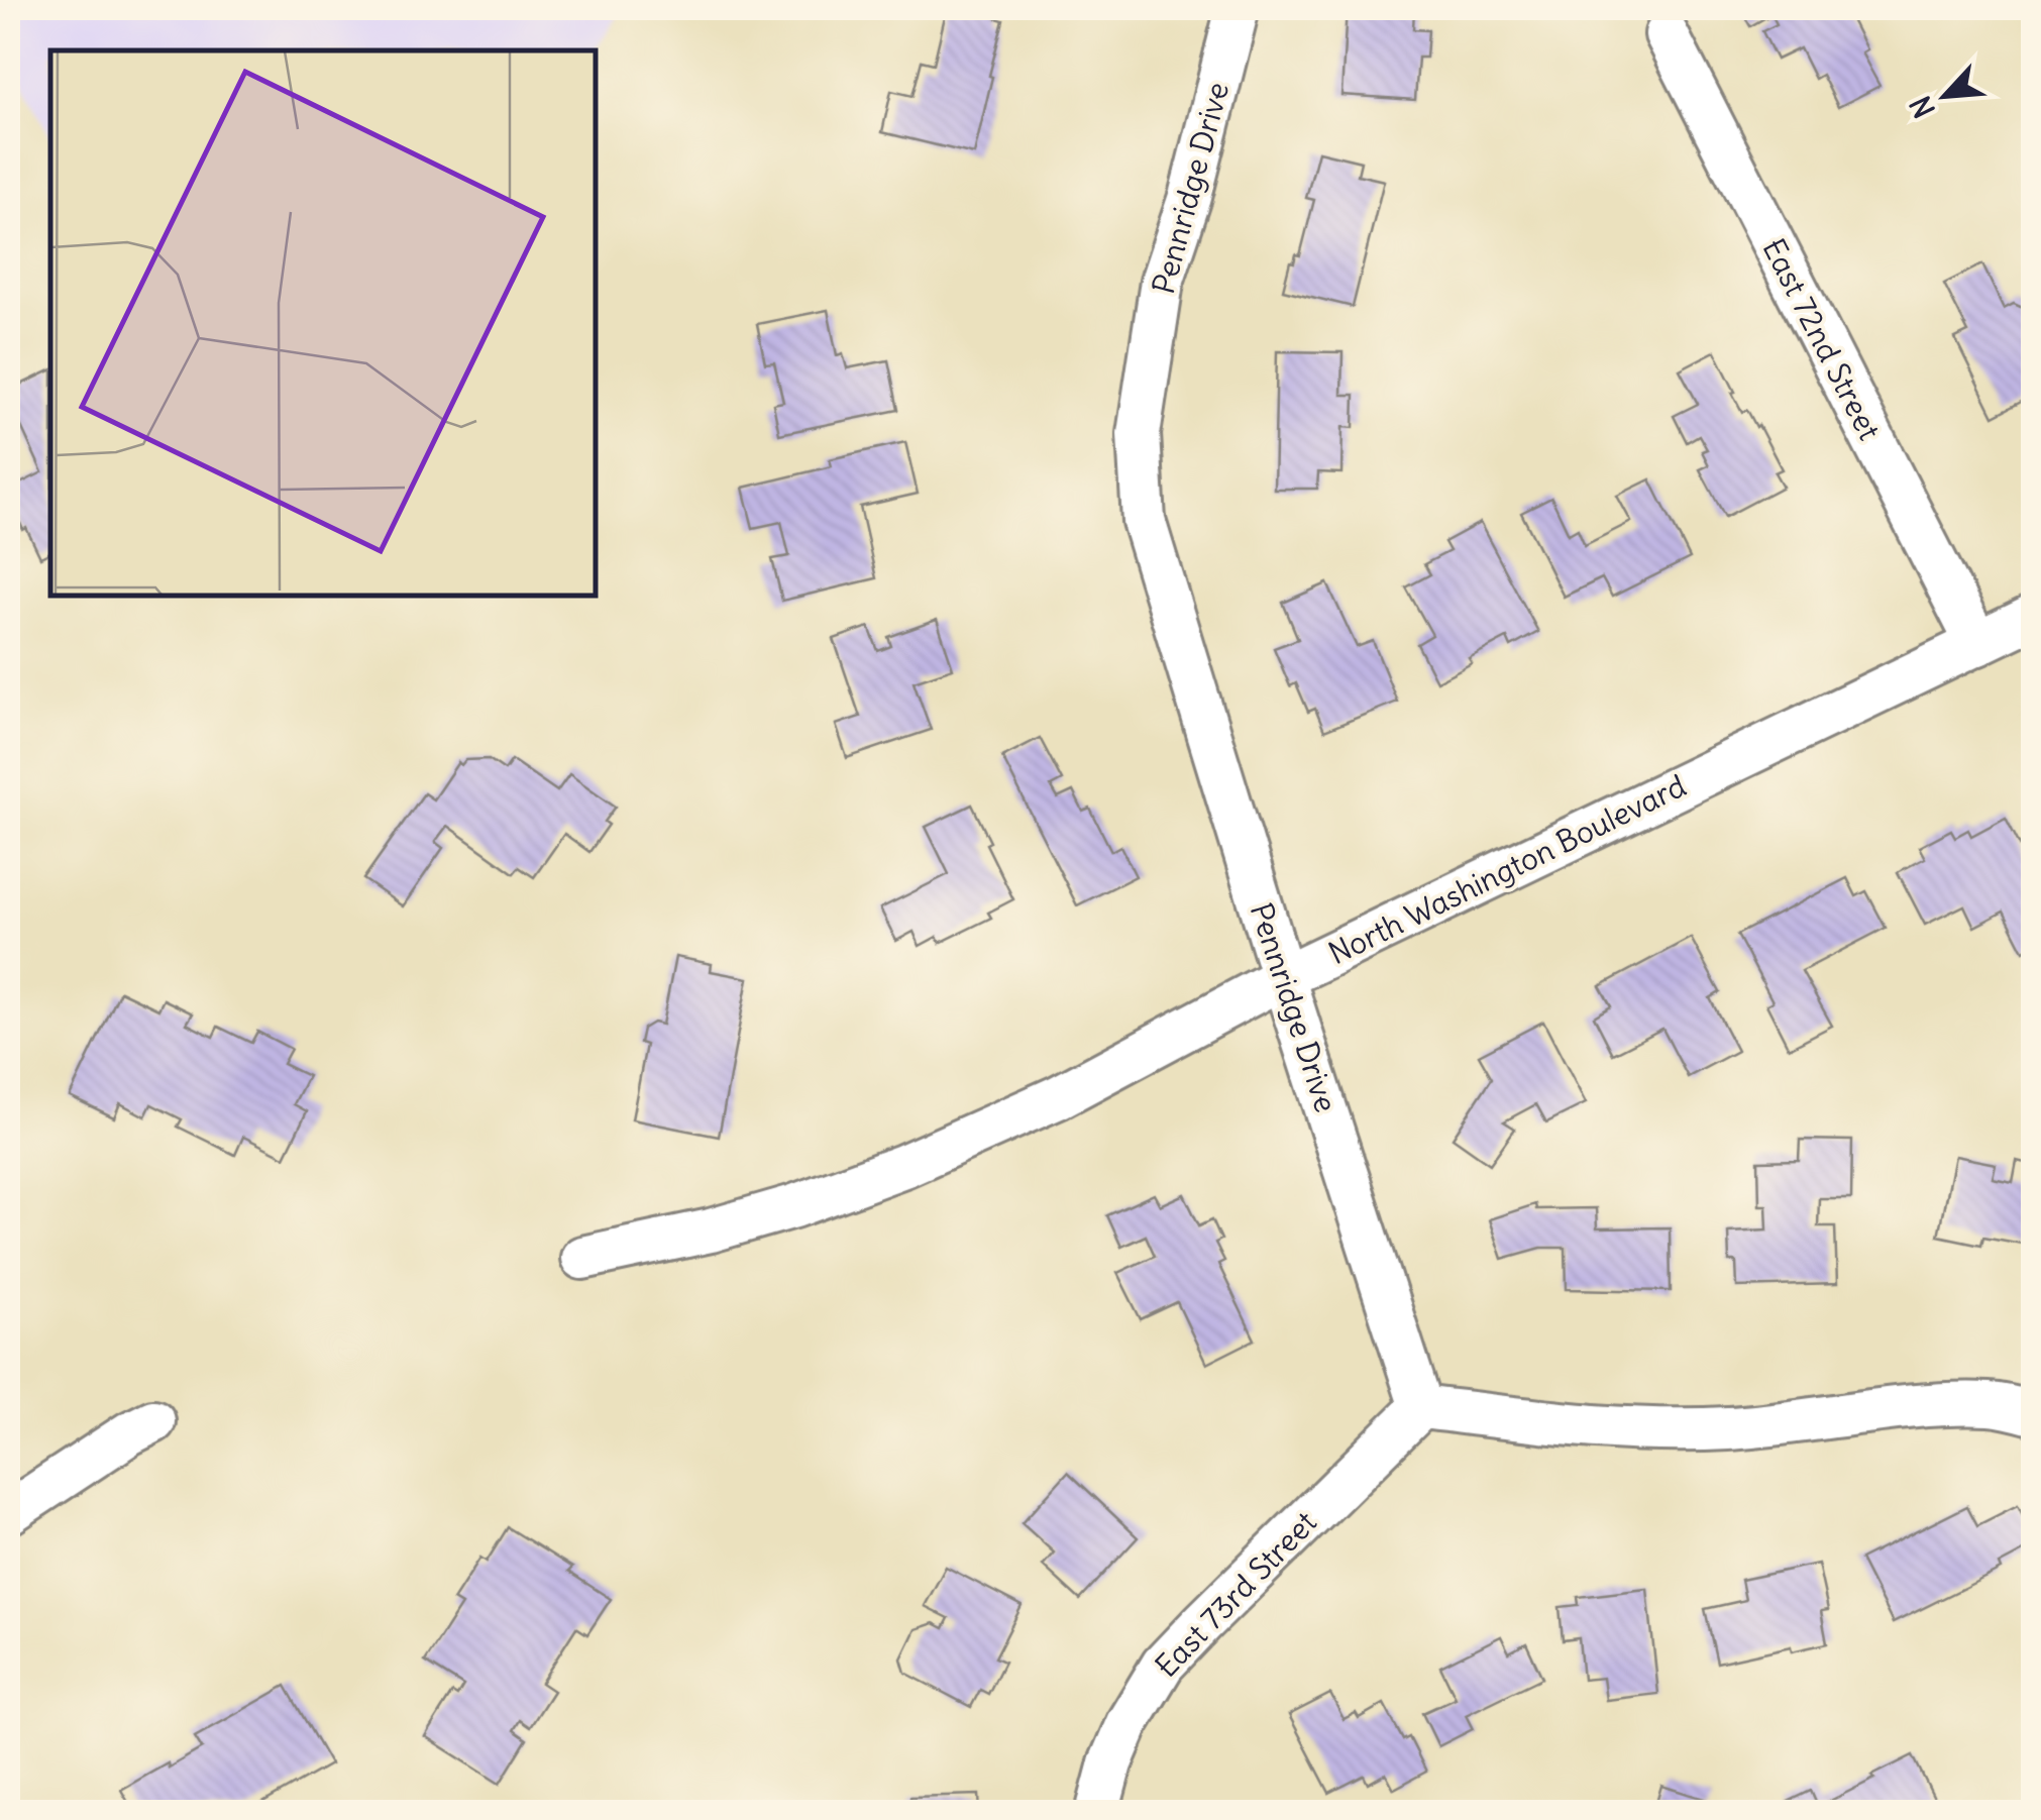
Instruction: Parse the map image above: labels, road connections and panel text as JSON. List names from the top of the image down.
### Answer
{
  "streets": {
    "street": [
      "Pennridge Drive",
      "East 72nd Street",
      "North Washington Boulevard",
      "East 73rd Street"
    ]
  },
  "crossings": [
    ["Pennridge Drive", "North Washington Boulevard"],
    ["Pennridge Drive", "East 73rd Street"],
    ["East 72nd Street", "North Washington Boulevard"]
  ],
  "north": "bottom left"
}
